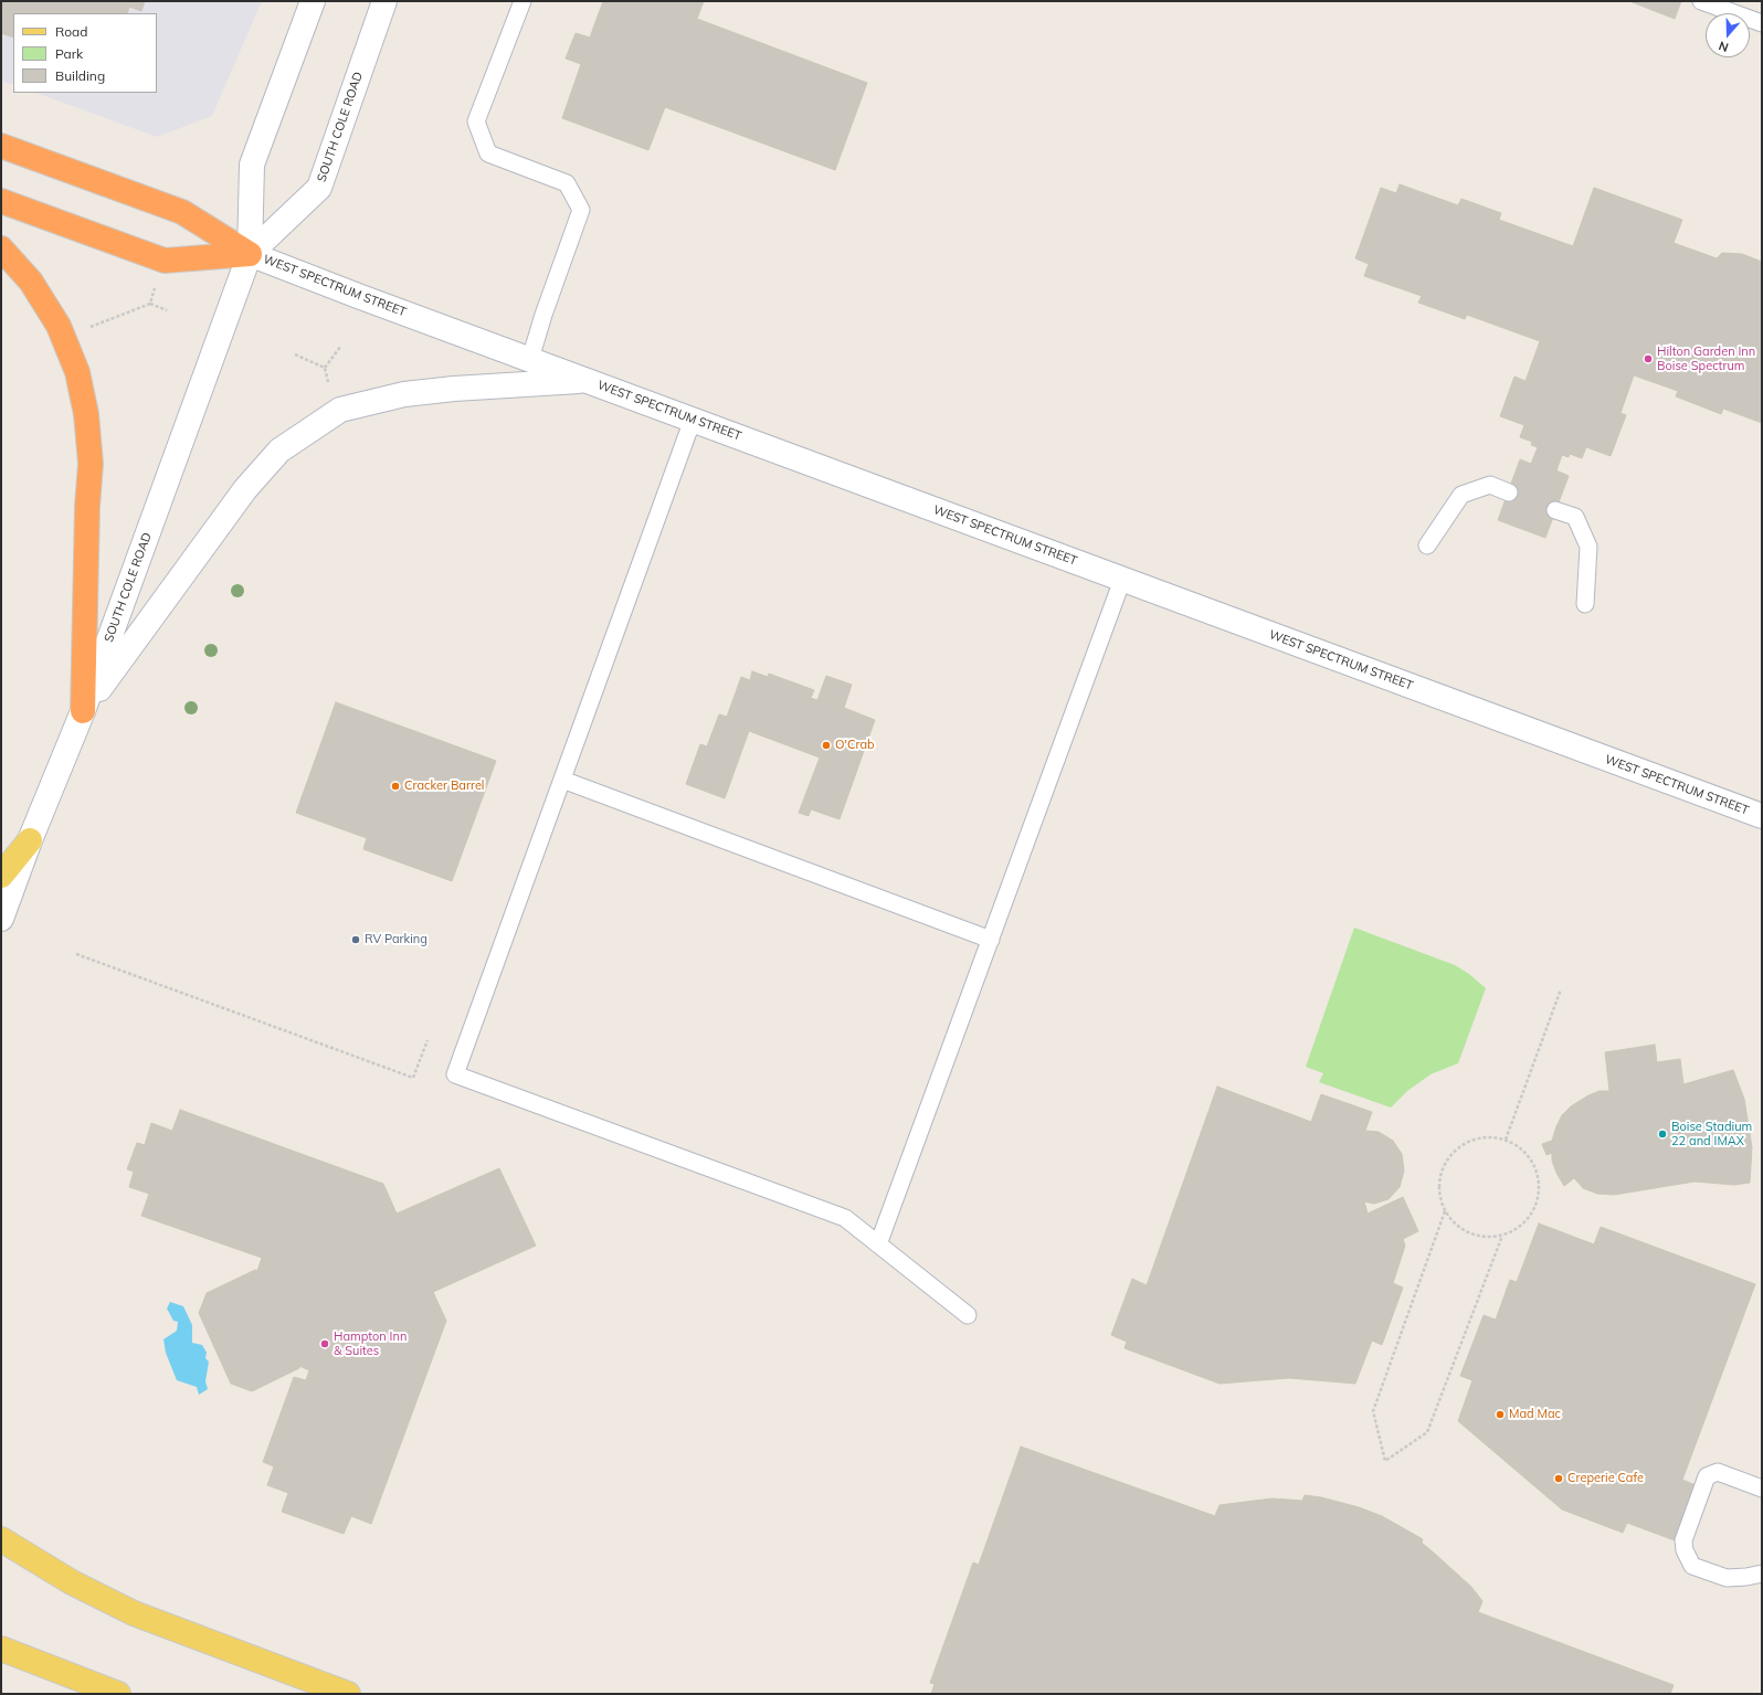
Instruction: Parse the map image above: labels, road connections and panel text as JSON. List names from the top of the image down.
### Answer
{
  "streets": {
    "main road": ["SOUTH COLE ROAD", "WEST SPECTRUM STREET"]
  },
  "crossings": [
    ["SOUTH COLE ROAD", "WEST SPECTRUM STREET"]
  ],
  "places": [
    "Hilton Garden Inn Boise Spectrum",
    "O'Crab",
    "Cracker Barrel",
    "RV Parking",
    "Boise Stadium 22 and IMAX",
    "Hampton Inn & Suites",
    "Mad Mac",
    "Creperie Cafe"
  ],
  "legend": ["Road", "Park", "Building"],
  "north": "bottom"
}
